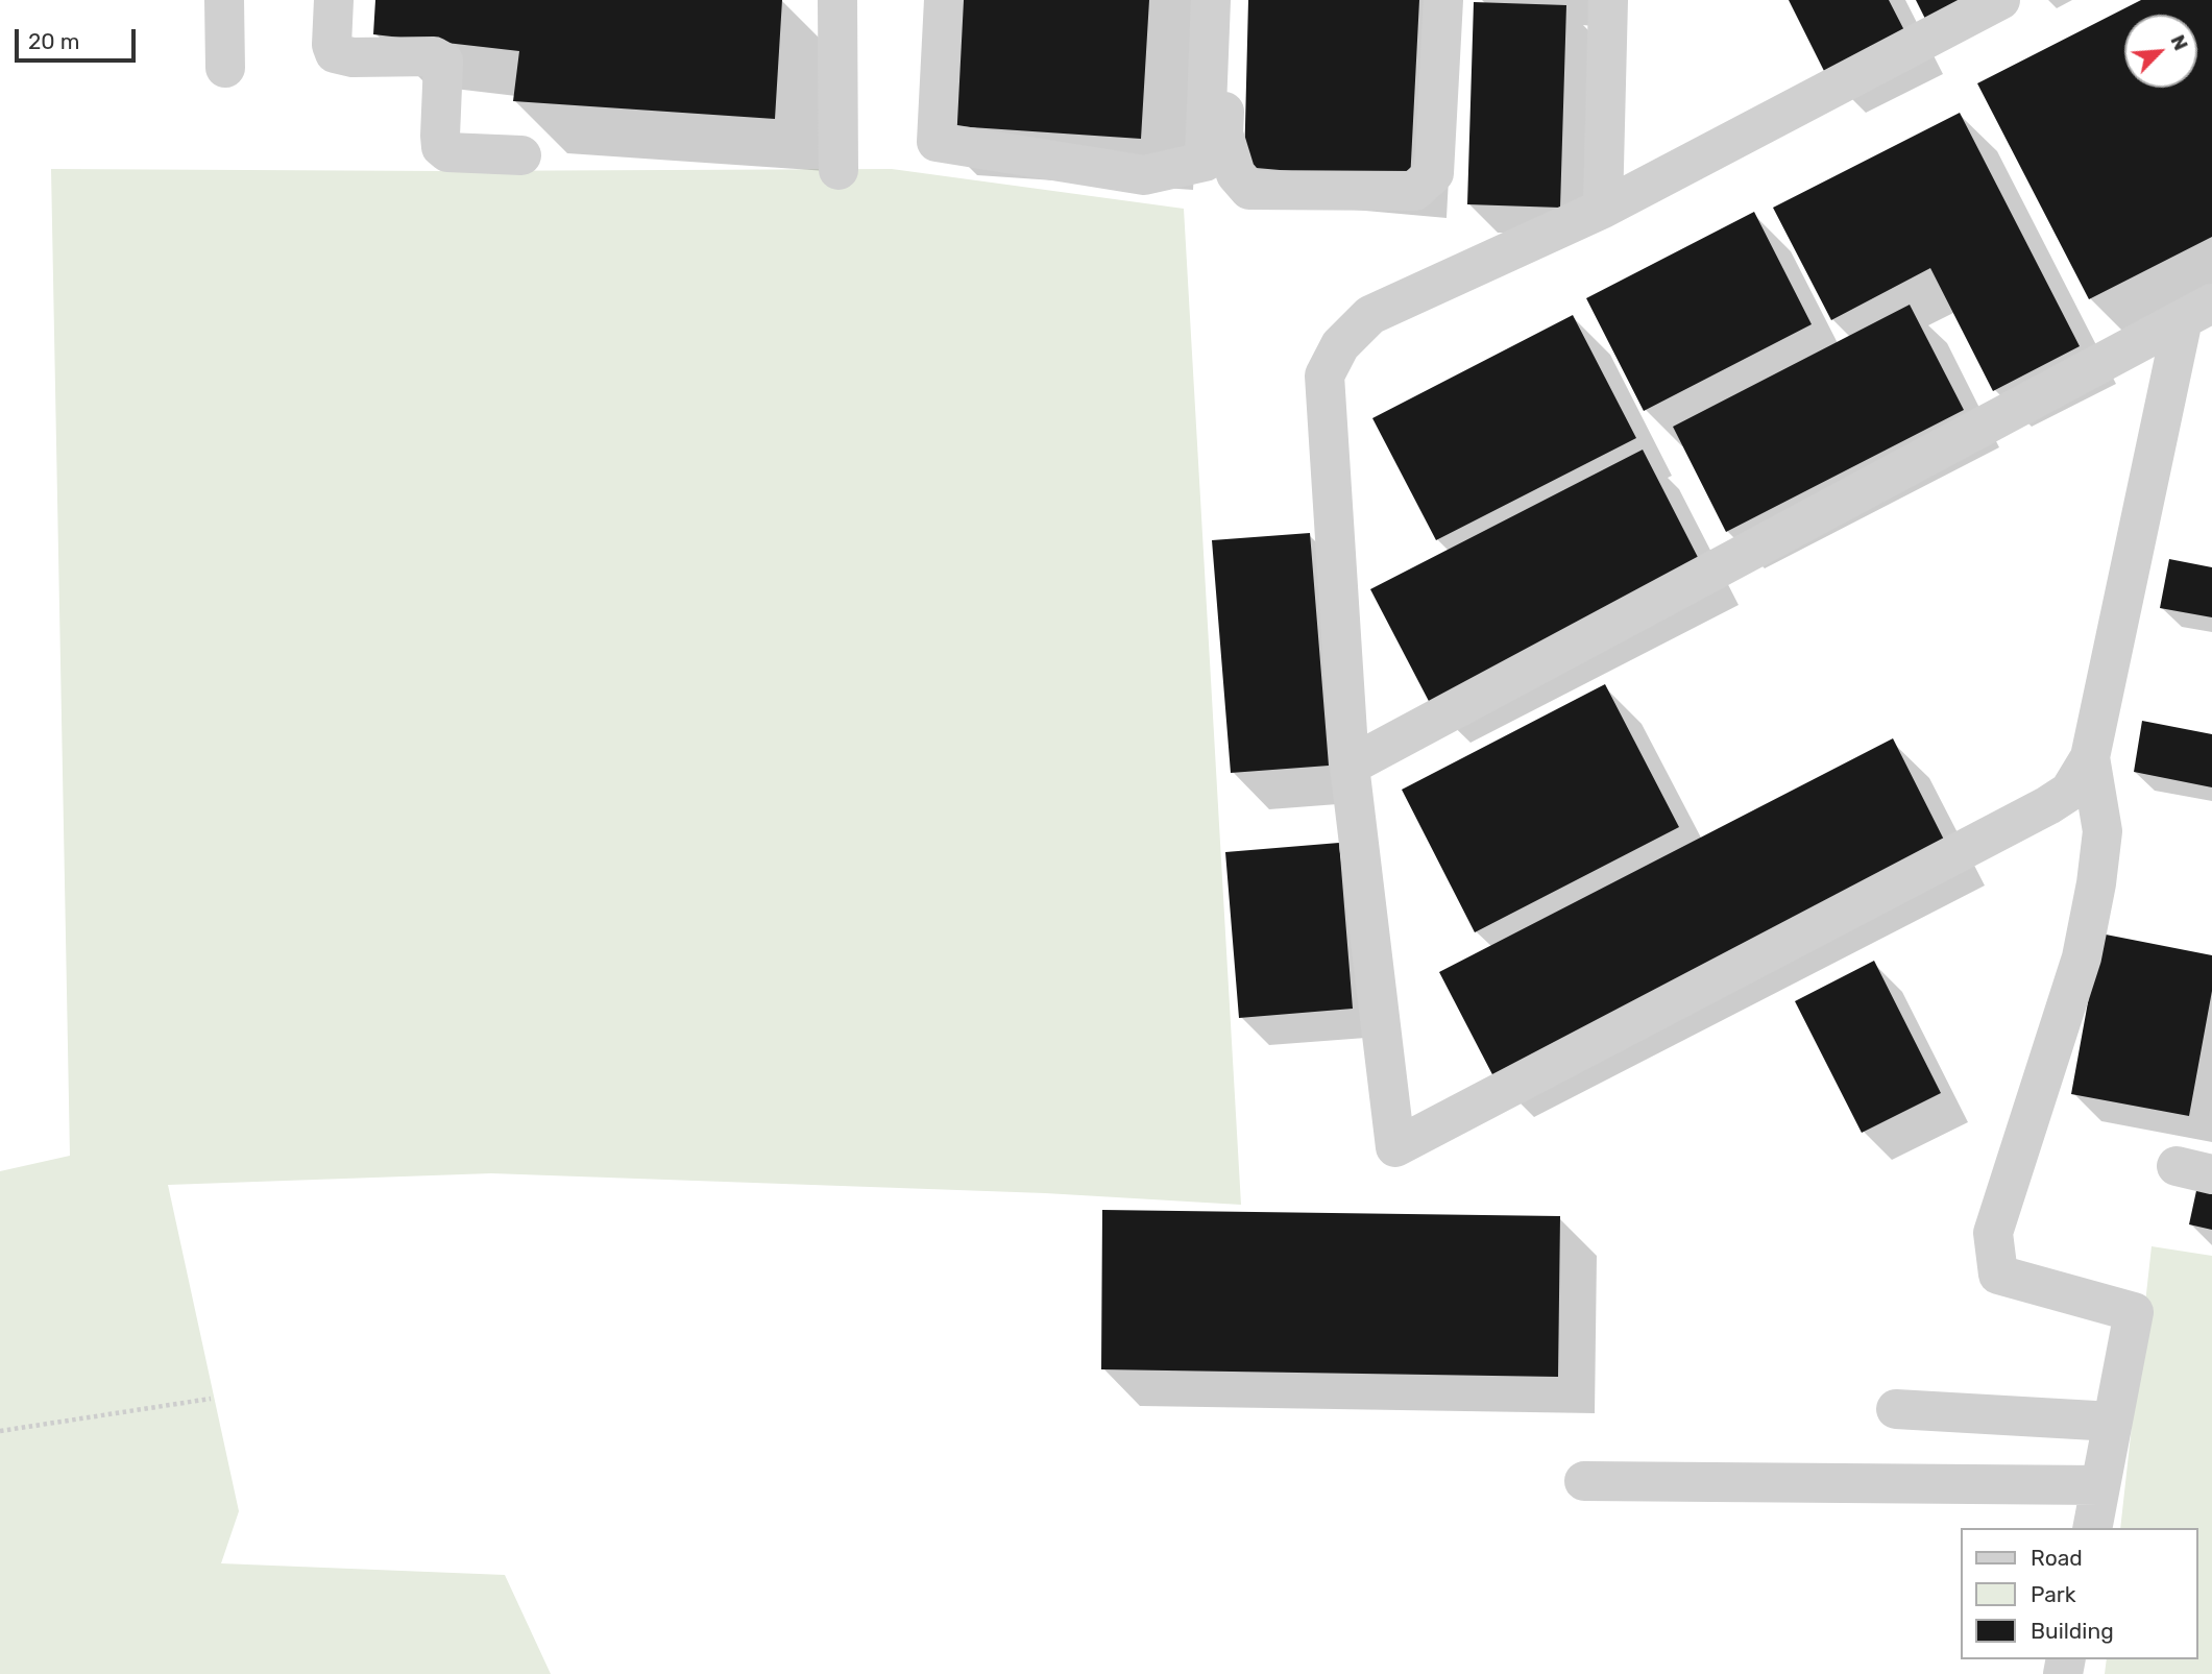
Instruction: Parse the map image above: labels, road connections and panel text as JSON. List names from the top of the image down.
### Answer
{
  "legend": ["Road", "Park", "Building"],
  "scale_bar": "20 m",
  "north": "top right"
}
